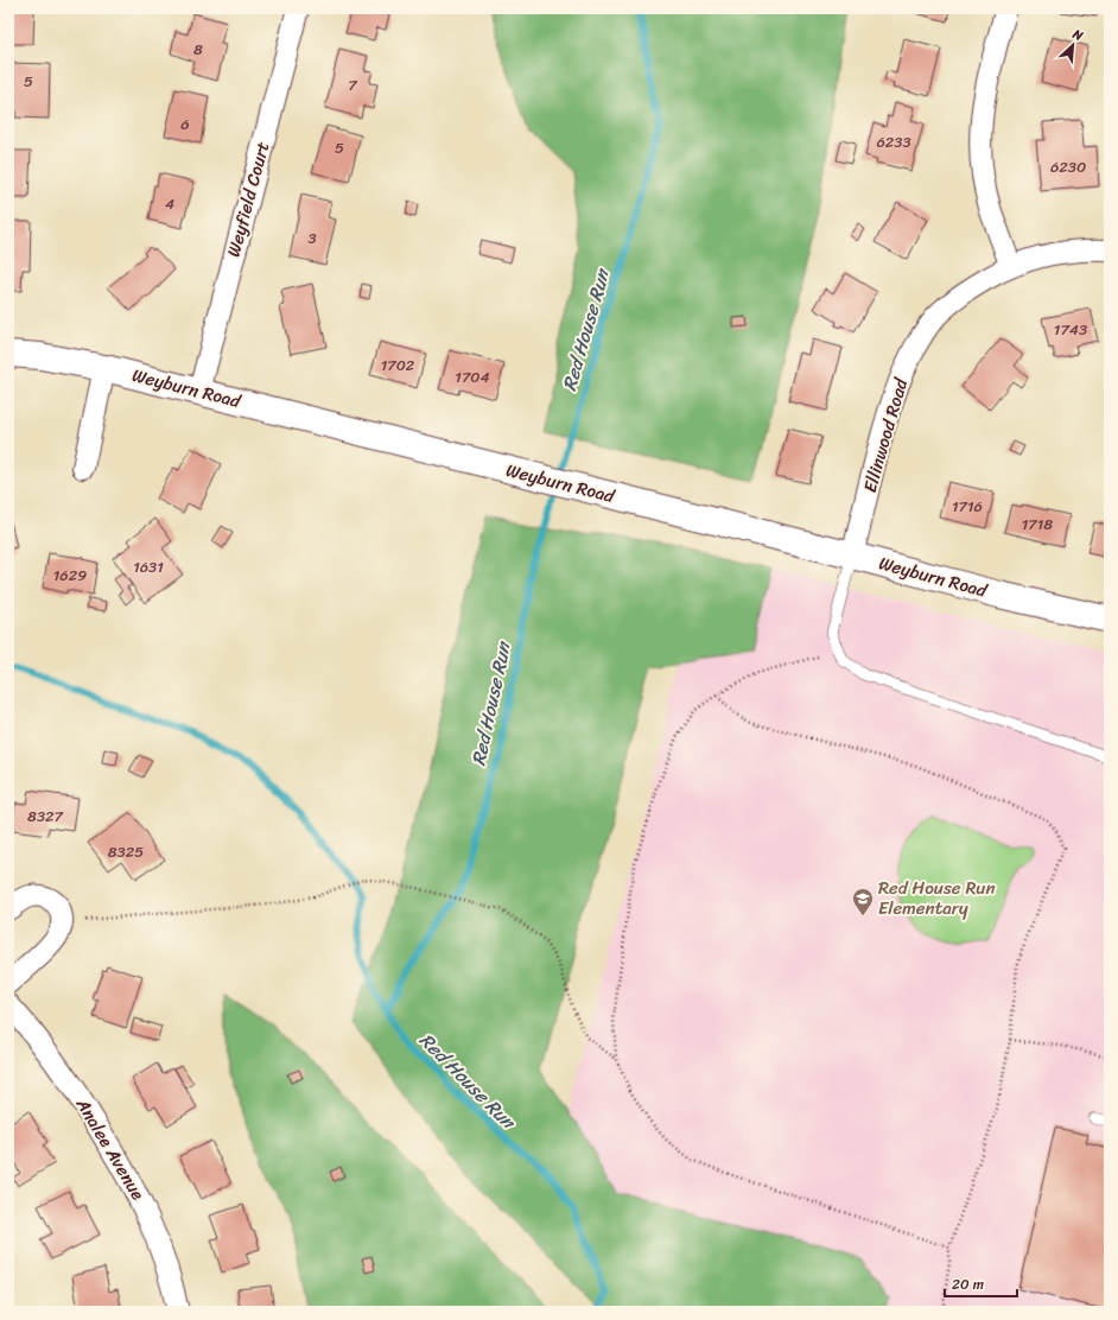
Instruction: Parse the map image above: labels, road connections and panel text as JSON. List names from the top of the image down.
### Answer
{
  "streets": {
    "street": [
      "Weyfield Court",
      "Weyburn Road",
      "Ellinwood Road",
      "Analee Avenue"
    ]
  },
  "crossings": [
    ["Weyfield Court", "Weyburn Road"],
    ["Weyburn Road", "Ellinwood Road"]
  ],
  "water": ["Red House Run"],
  "places": {
    "school or university": ["Red House Run Elementary"]
  },
  "house_numbers": [
    "8",
    "5",
    "7",
    "6",
    "6233",
    "5",
    "6230",
    "4",
    "3",
    "1743",
    "1702",
    "1704",
    "1716",
    "1718",
    "1631",
    "1629",
    "8327",
    "8325"
  ],
  "scale_bar": "20 m",
  "north": "top right"
}
